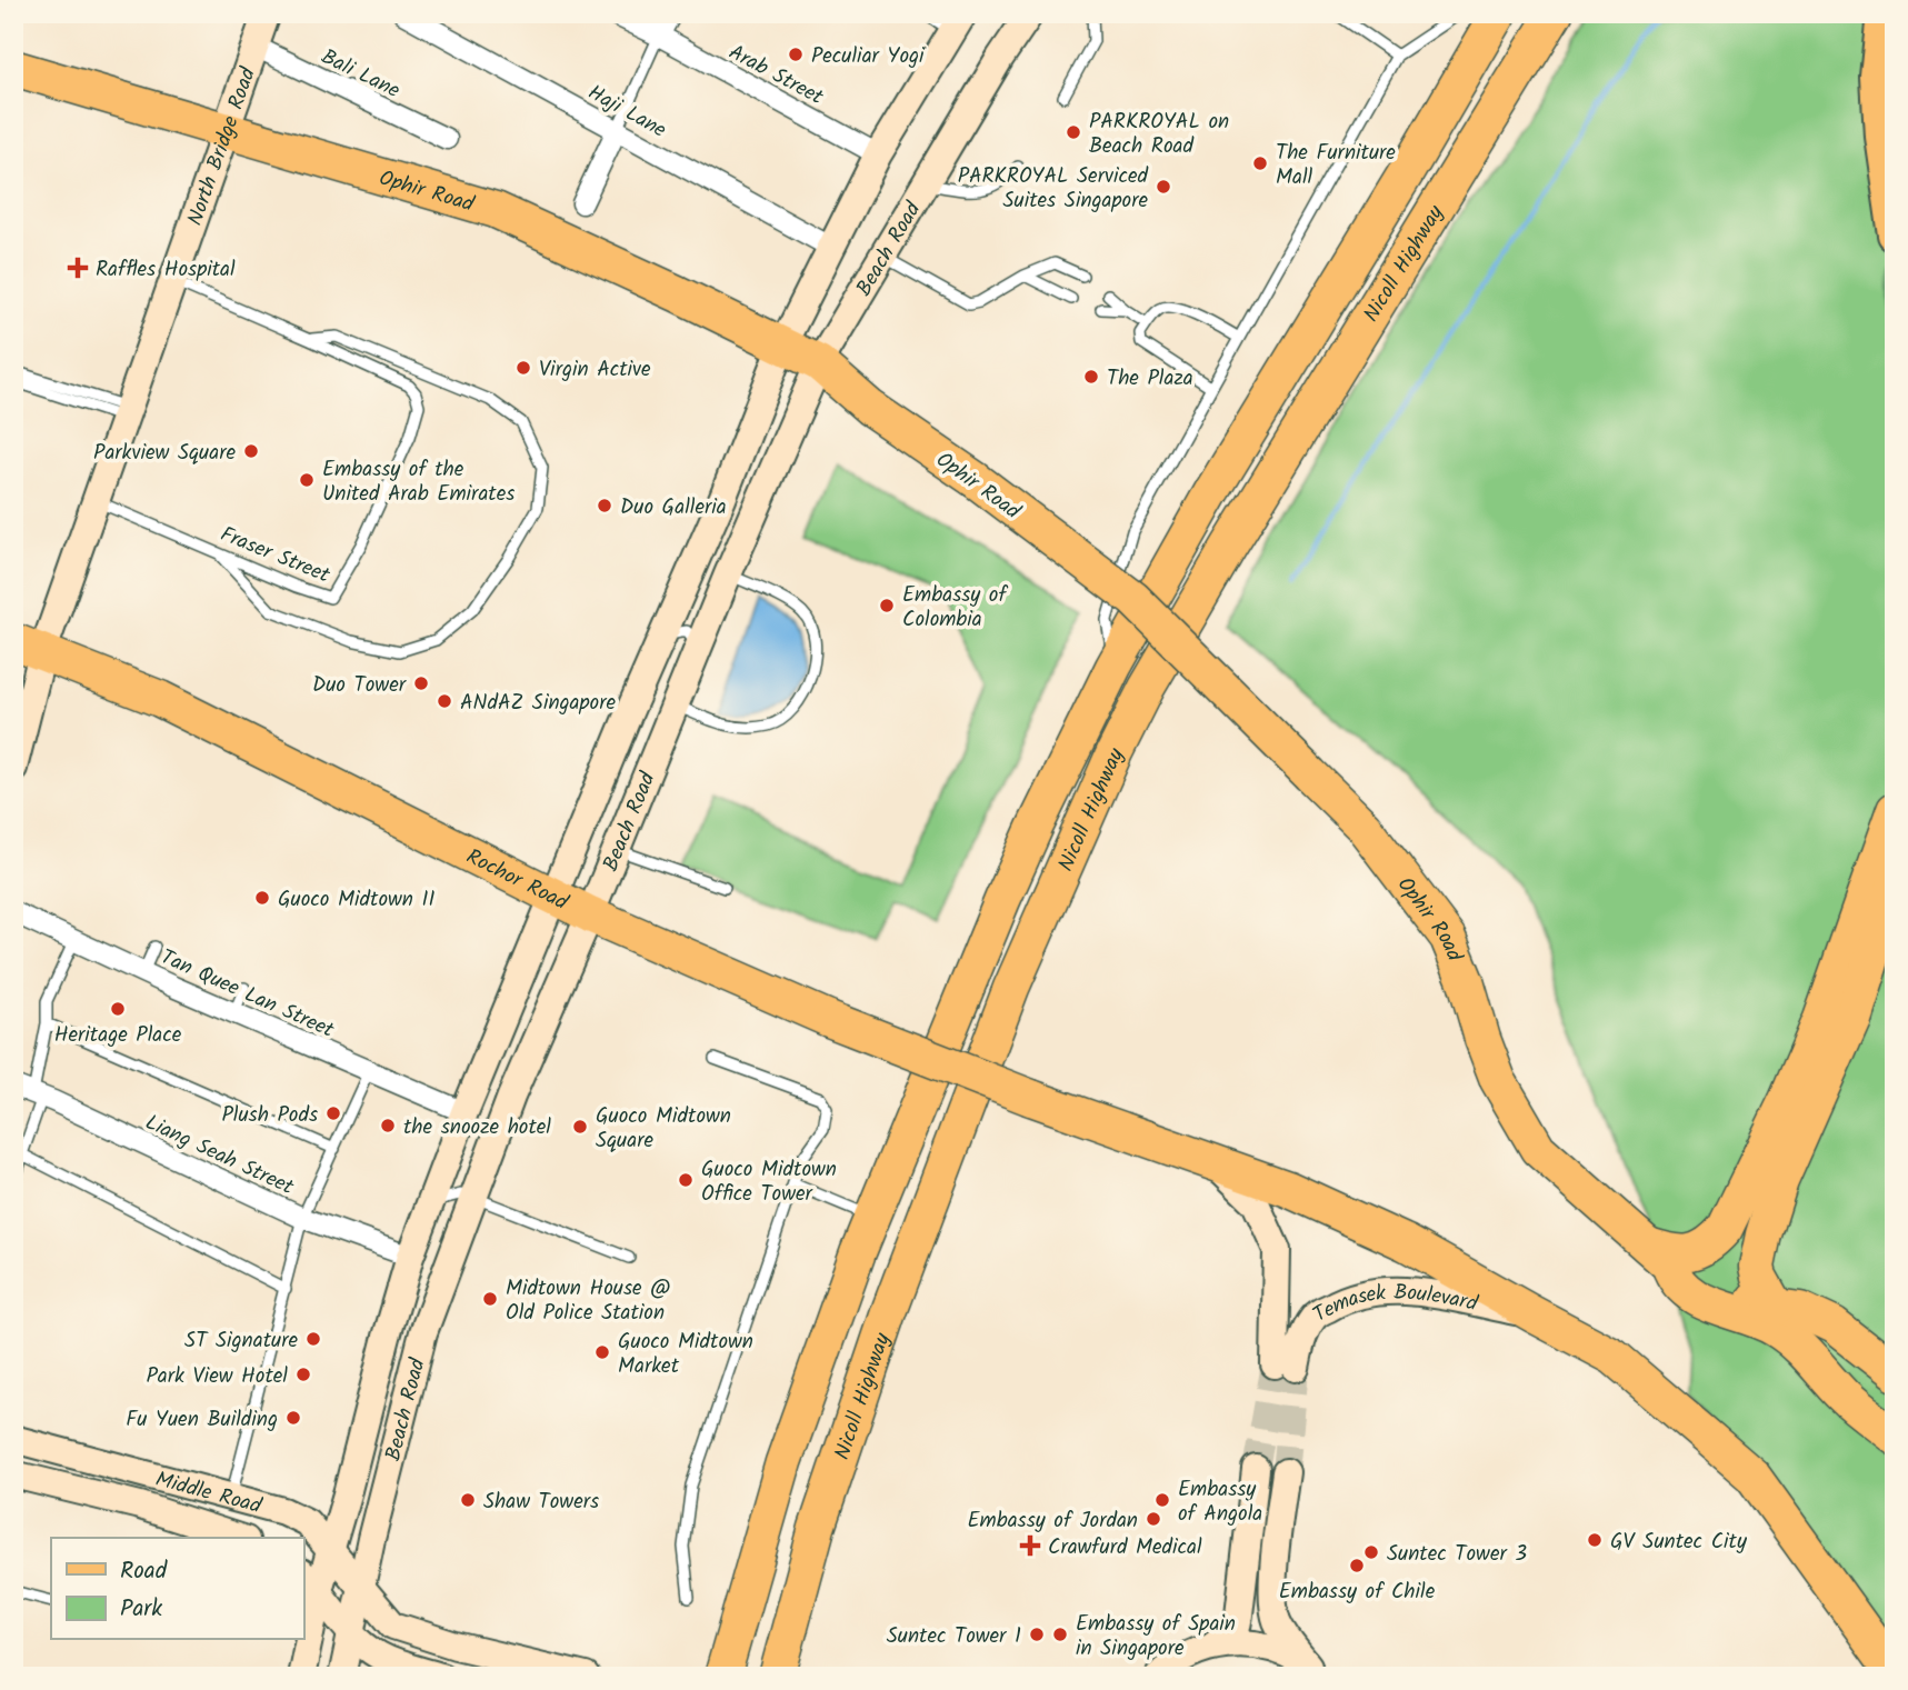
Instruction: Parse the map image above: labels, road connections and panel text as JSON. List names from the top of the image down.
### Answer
{
  "streets": {
    "highway": ["Ophir Road", "Nicoll Highway", "Rochor Road"],
    "main road": [
      "North Bridge Road",
      "Beach Road",
      "Temasek Boulevard",
      "Middle Road"
    ],
    "street": [
      "Bali Lane",
      "Arab Street",
      "Haji Lane",
      "Tan Quee Lan Street",
      "Liang Seah Street"
    ],
    "lane": ["Fraser Street"]
  },
  "crossings": [
    ["Bali Lane", "North Bridge Road"],
    ["Arab Street", "Beach Road"],
    ["Haji Lane", "Beach Road"],
    ["North Bridge Road", "Ophir Road"],
    ["North Bridge Road", "Fraser Street"],
    ["North Bridge Road", "Rochor Road"],
    ["Ophir Road", "Beach Road"],
    ["Beach Road", "Rochor Road"],
    ["Beach Road", "Tan Quee Lan Street"],
    ["Beach Road", "Liang Seah Street"],
    ["Beach Road", "Middle Road"],
    ["Rochor Road", "Temasek Boulevard"]
  ],
  "places": {
    "other": [
      "Peculiar Yogi",
      "PARKROYAL on Beach Road",
      "The Furniture Mall",
      "PARKROYAL Serviced Suites Singapore",
      "Virgin Active",
      "The Plaza",
      "Parkview Square",
      "Embassy of the United Arab Emirates",
      "Duo Galleria",
      "Embassy of Colombia",
      "Duo Tower",
      "ANdAZ Singapore",
      "Guoco Midtown II",
      "Heritage Place",
      "Plush Pods",
      "the snooze hotel",
      "Guoco Midtown Square",
      "Guoco Midtown Office Tower",
      "Midtown House @ Old Police Station",
      "ST Signature",
      "Guoco Midtown Market",
      "Park View Hotel",
      "Fu Yuen Building",
      "Shaw Towers",
      "Embassy of Angola",
      "Embassy of Jordan",
      "GV Suntec City",
      "Suntec Tower 3",
      "Embassy of Chile",
      "Suntec Tower 1",
      "Embassy of Spain in Singapore"
    ],
    "health": ["Raffles Hospital", "Crawfurd Medical"]
  },
  "legend": ["Road", "Park"]
}
